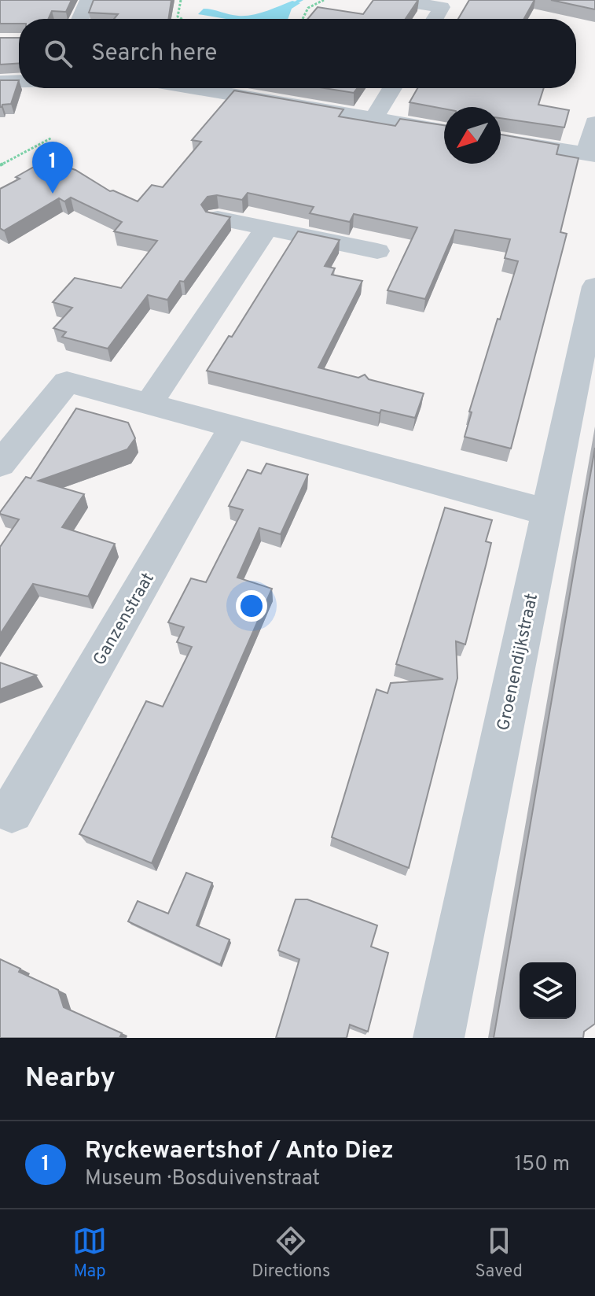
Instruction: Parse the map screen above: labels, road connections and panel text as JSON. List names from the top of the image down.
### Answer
{
  "streets": {
    "street": ["Ganzenstraat", "Groenendijkstraat"]
  },
  "north": "bottom left",
  "page": {
    "search": "Search here",
    "pins": "1",
    "heading": "Nearby",
    "list": [
      {
        "mark": "1",
        "name": "Ryckewaertshof / Anto Diez",
        "note": "Museum · Bosduivenstraat",
        "value": "150 m"
      }
    ],
    "nav": ["Map", "Directions", "Saved"]
  }
}
